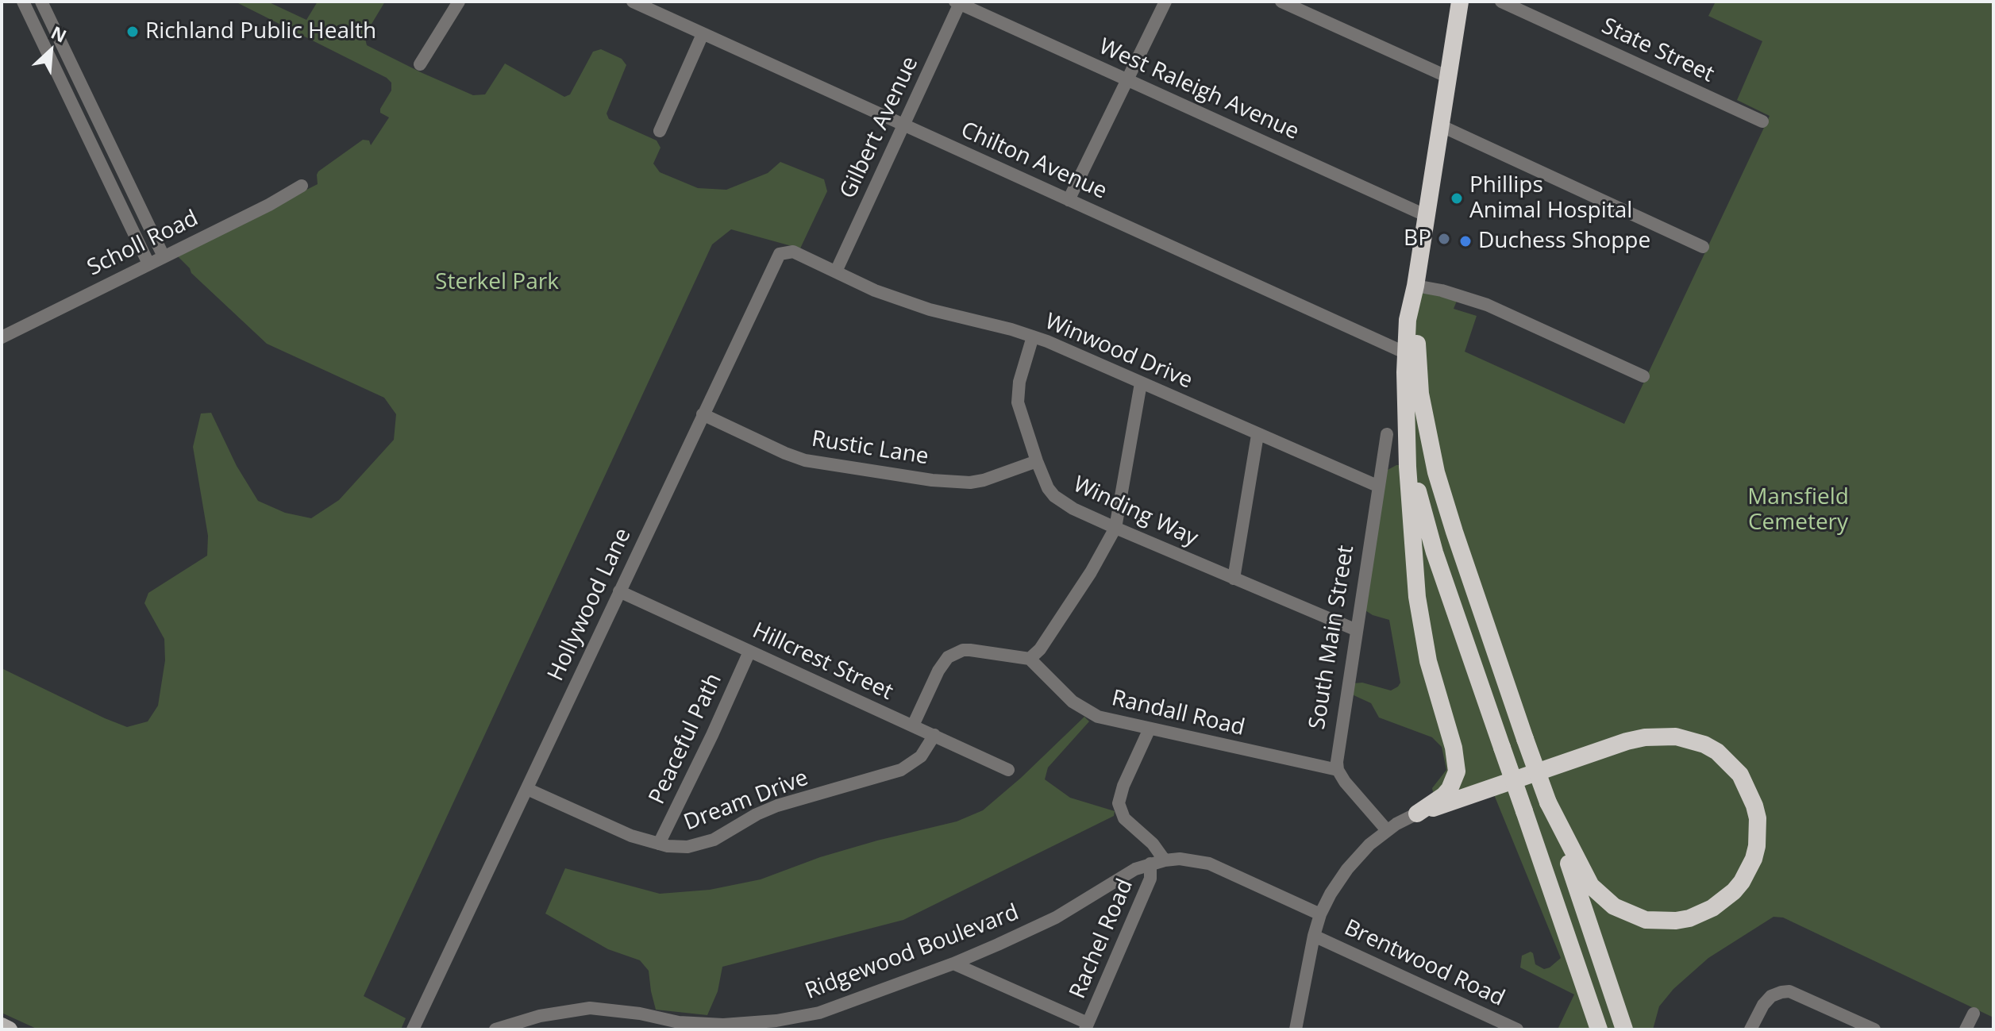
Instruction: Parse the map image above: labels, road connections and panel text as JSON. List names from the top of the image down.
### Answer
{
  "streets": {
    "street": [
      "State Street",
      "West Raleigh Avenue",
      "Gilbert Avenue",
      "Chilton Avenue",
      "Scholl Road",
      "Winwood Drive",
      "Rustic Lane",
      "Winding Way",
      "Hollywood Lane",
      "South Main Street",
      "Hillcrest Street",
      "Randall Road",
      "Peaceful Path",
      "Dream Drive",
      "Rachel Road",
      "Ridgewood Boulevard",
      "Brentwood Road"
    ]
  },
  "crossings": [
    ["West Raleigh Avenue", "Gilbert Avenue"],
    ["Gilbert Avenue", "Chilton Avenue"],
    ["Gilbert Avenue", "Winwood Drive"],
    ["Gilbert Avenue", "Hollywood Lane"],
    ["Winwood Drive", "Winding Way"],
    ["Winwood Drive", "Hollywood Lane"],
    ["Winwood Drive", "South Main Street"],
    ["Rustic Lane", "Winding Way"],
    ["Rustic Lane", "Hollywood Lane"],
    ["Winding Way", "South Main Street"],
    ["Hollywood Lane", "Hillcrest Street"],
    ["Hollywood Lane", "Dream Drive"],
    ["South Main Street", "Randall Road"],
    ["Hillcrest Street", "Peaceful Path"],
    ["Hillcrest Street", "Dream Drive"],
    ["Peaceful Path", "Dream Drive"],
    ["Rachel Road", "Ridgewood Boulevard"]
  ],
  "parks": ["Sterkel Park", "Mansfield Cemetery"],
  "places": [
    "Richland Public Health",
    "Phillips Animal Hospital",
    "BP",
    "Duchess Shoppe"
  ],
  "north": "top right"
}
